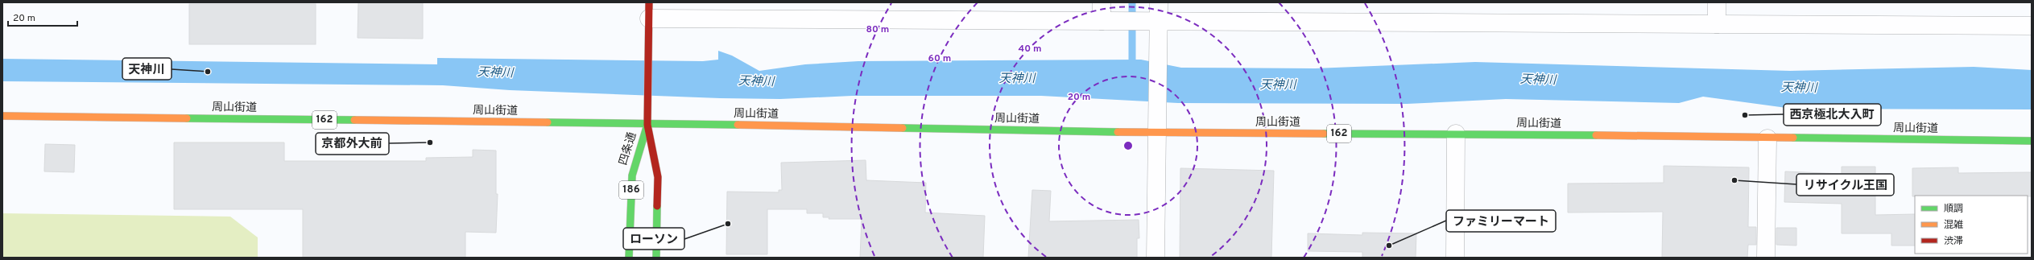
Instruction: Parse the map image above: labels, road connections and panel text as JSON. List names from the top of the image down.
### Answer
{
  "streets": {
    "main road": [
      "周山街道",
      "162",
      "四条通",
      "186"
    ]
  },
  "crossings": [
    ["周山街道", "四条通"]
  ],
  "water": ["天神川"],
  "places": [
    "天神川",
    "西京極北大入町",
    "京都外大前",
    "リサイクル王国",
    "ローソン",
    "ファミリーマート"
  ],
  "legend": ["順調", "混雑", "渋滞"],
  "scale_bar": "20 m",
  "rings": [
    "80 m",
    "40 m",
    "60 m",
    "20 m"
  ]
}
